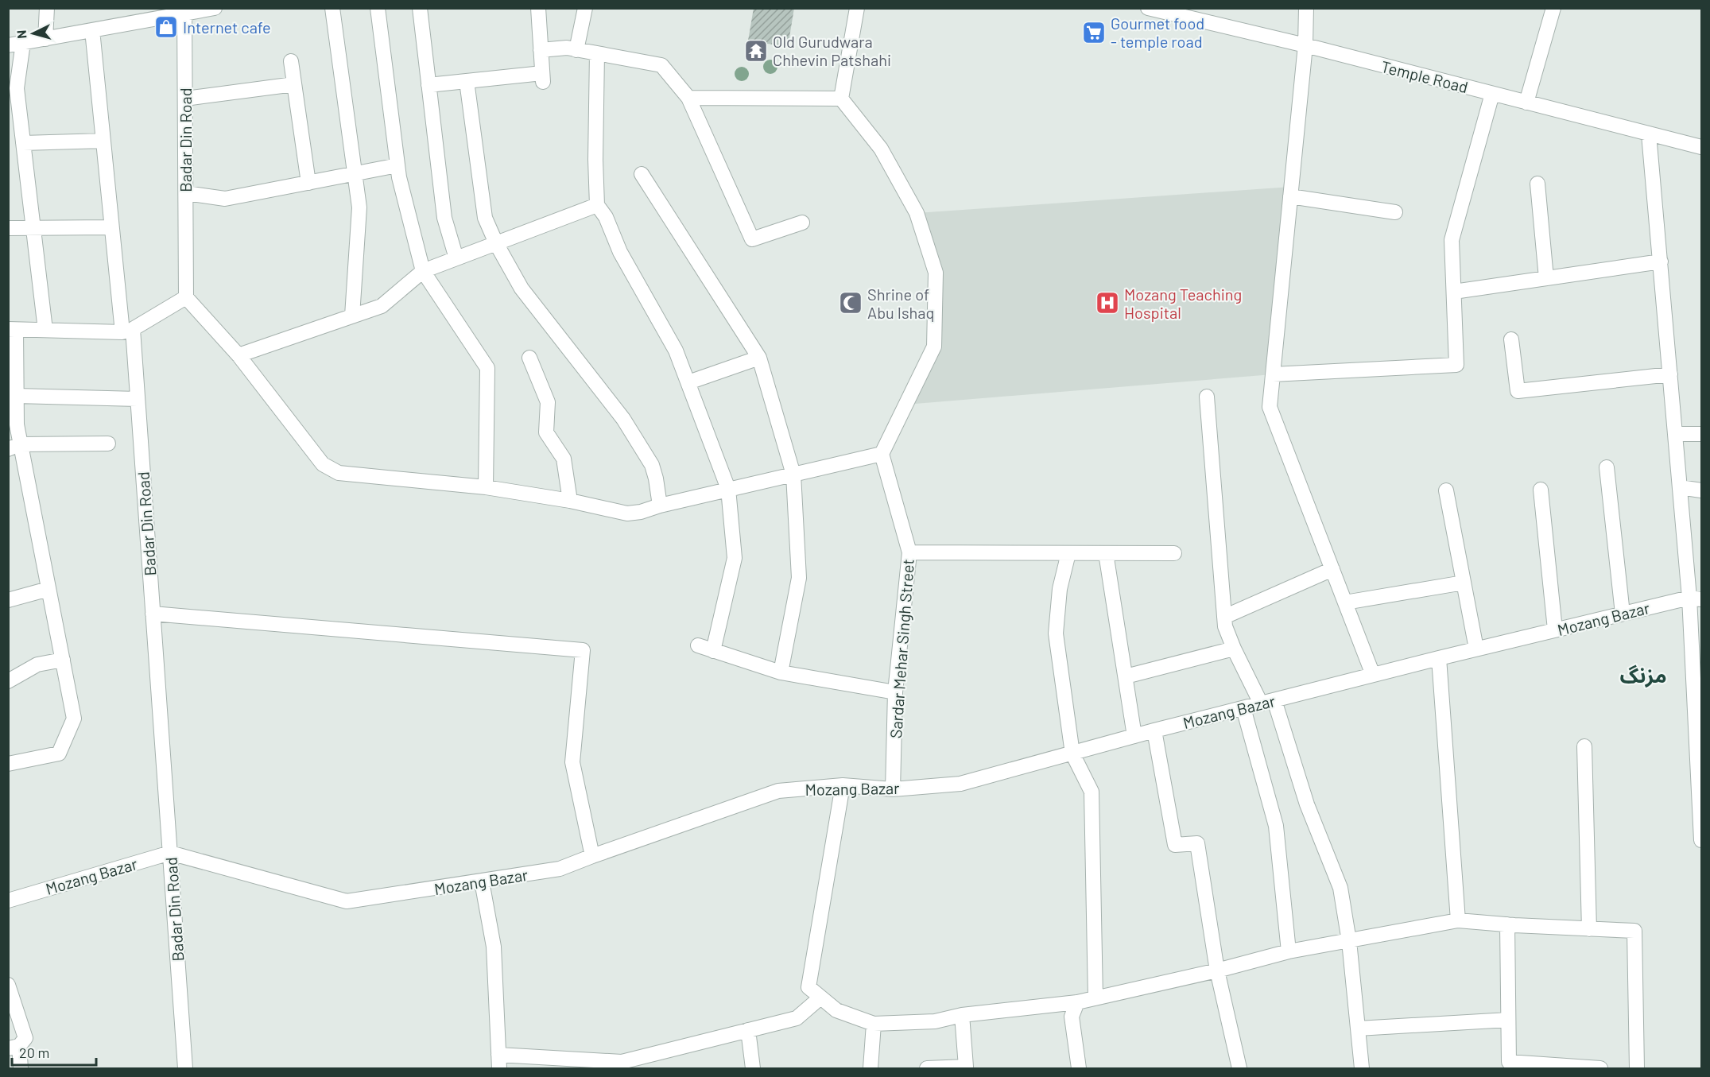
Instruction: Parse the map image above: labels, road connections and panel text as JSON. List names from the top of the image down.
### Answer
{
  "streets": {
    "street": [
      "Temple Road",
      "Badar Din Road",
      "Mozang Bazar",
      "Sardar Mehar Singh Street"
    ]
  },
  "crossings": [
    ["Badar Din Road", "Mozang Bazar"],
    ["Mozang Bazar", "Sardar Mehar Singh Street"]
  ],
  "districts": ["مزنگ"],
  "places": {
    "shop": ["Internet cafe"],
    "supermarket": ["Gourmet food - temple road"],
    "temple": ["Old Gurudwara Chhevin Patshahi"],
    "mosque": ["Shrine of Abu Ishaq"],
    "hospital": ["Mozang Teaching Hospital"]
  },
  "scale_bar": "20 m",
  "north": "left"
}
